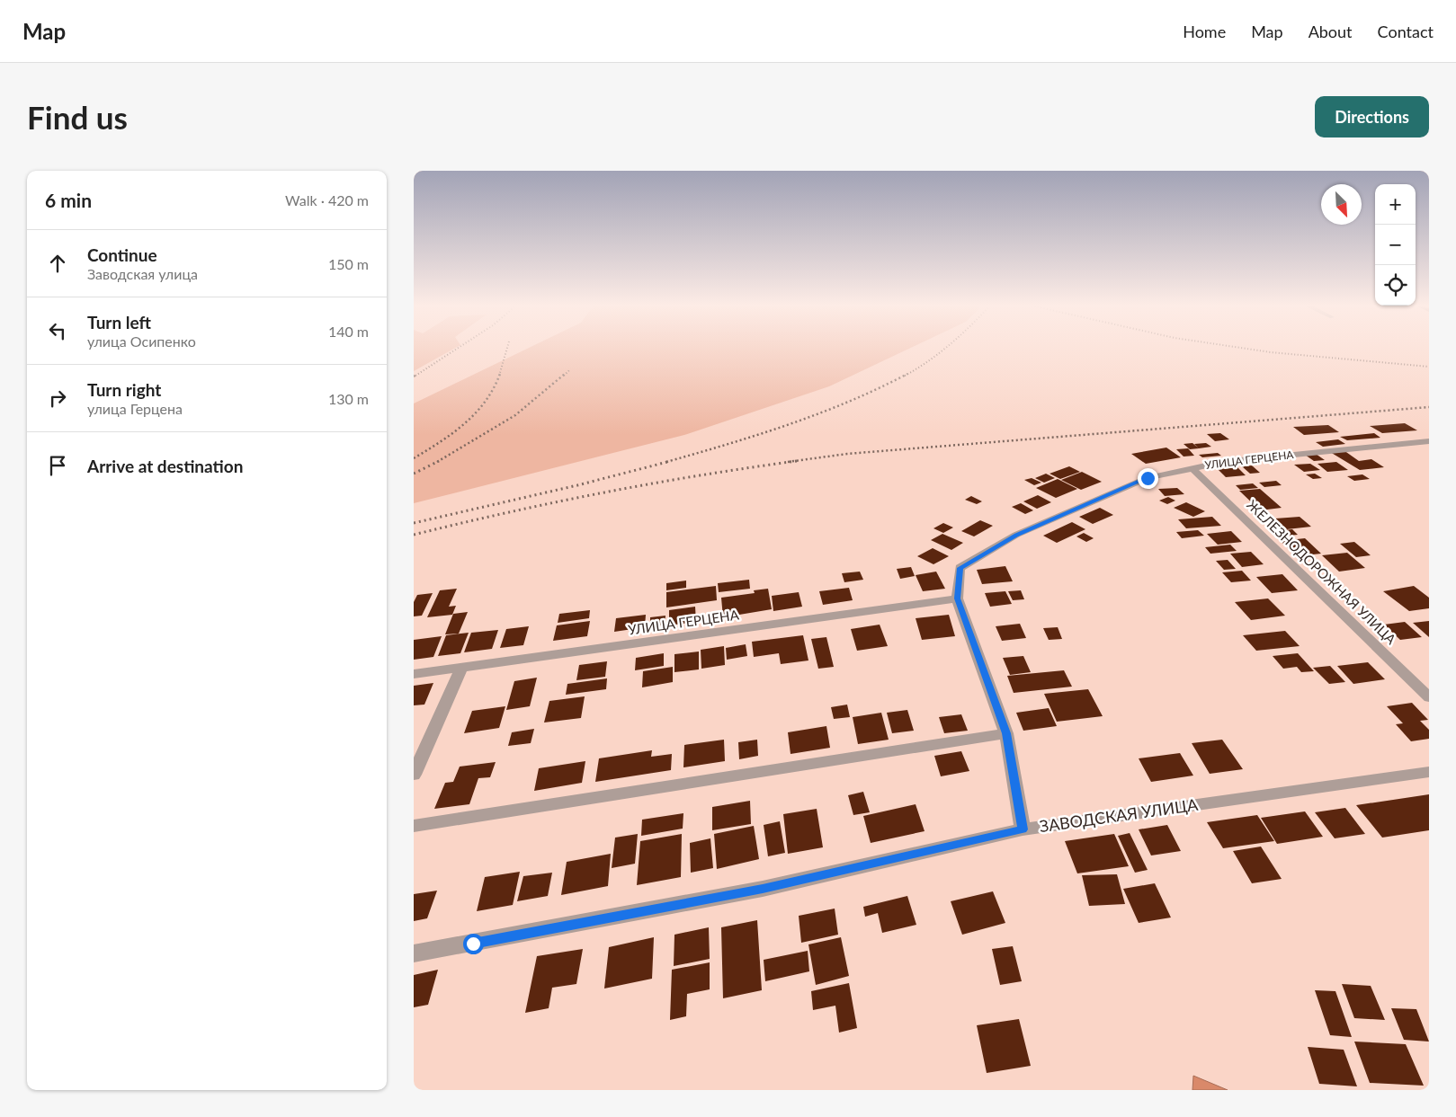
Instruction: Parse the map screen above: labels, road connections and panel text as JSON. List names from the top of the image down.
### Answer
{
  "streets": {
    "street": ["УЛИЦА ГЕРЦЕНА", "ЖЕЛЕЗНОДОРОЖНАЯ УЛИЦА", "ЗАВОДСКАЯ УЛИЦА"]
  },
  "crossings": [
    ["УЛИЦА ГЕРЦЕНА", "ЖЕЛЕЗНОДОРОЖНАЯ УЛИЦА"]
  ],
  "north": "bottom right",
  "page": {
    "header": "Map",
    "nav": [
      "Home",
      "Map",
      "About",
      "Contact"
    ],
    "buttons": "Directions",
    "title": "Find us",
    "heading": ["6 min", "Walk · 420 m"],
    "map_buttons": ["+", "−"],
    "list": [
      ["Continue", "Заводская улица", "150 m"],
      ["Turn left", "улица Осипенко", "140 m"],
      ["Turn right", "улица Герцена", "130 m"],
      "Arrive at destination"
    ]
  }
}
